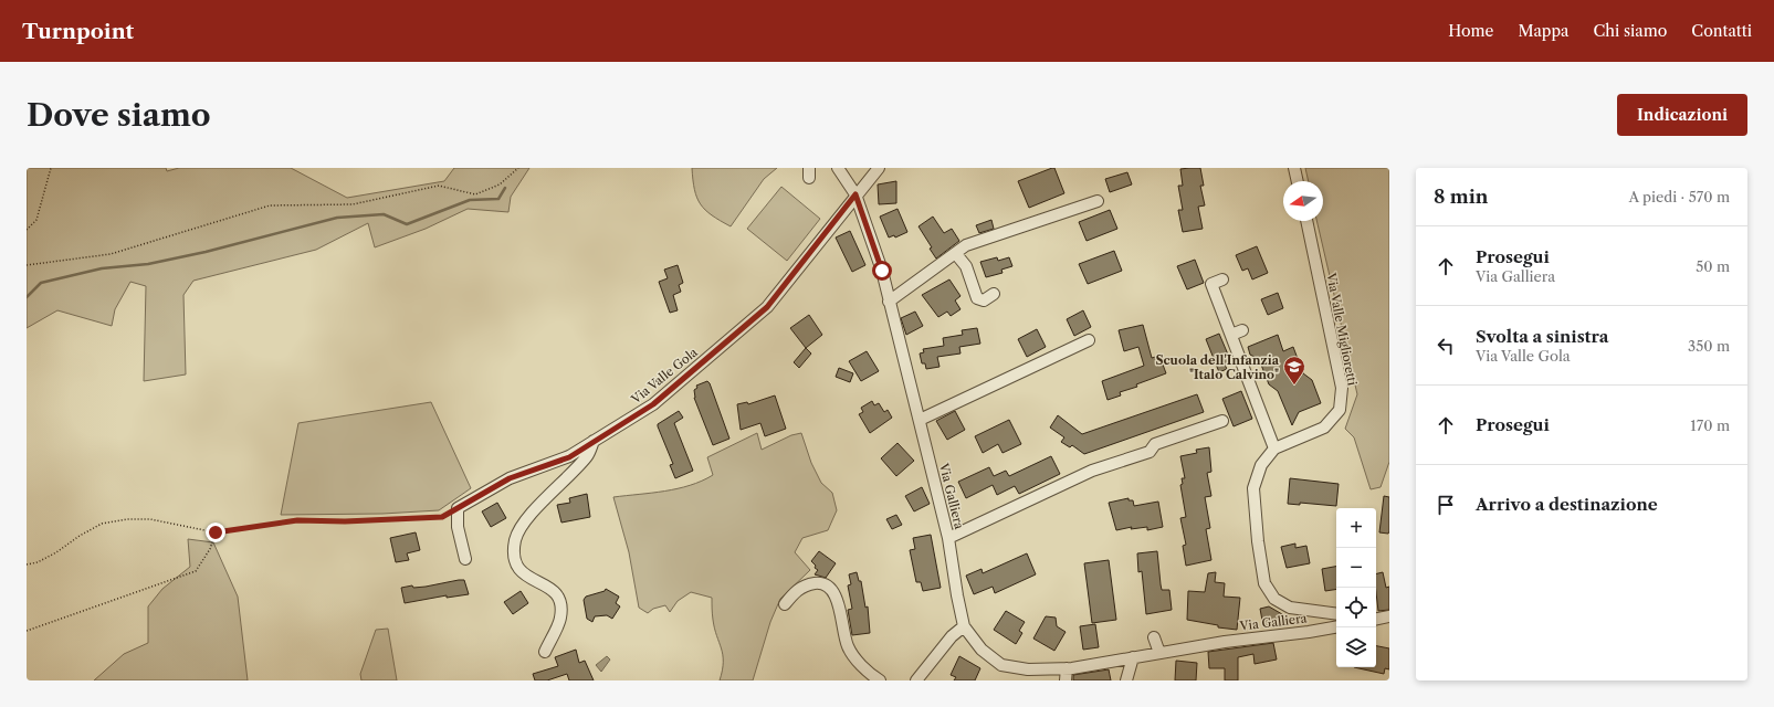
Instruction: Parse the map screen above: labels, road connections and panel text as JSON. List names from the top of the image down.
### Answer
{
  "streets": {
    "street": ["Via Valle Miglioretti", "Via Valle Gola", "Via Galliera"]
  },
  "crossings": [
    ["Via Valle Gola", "Via Galliera"]
  ],
  "places": {
    "school or university": ["Scuola dell'Infanzia \"Italo Calvino\""]
  },
  "north": "left",
  "page": {
    "header": "Turnpoint",
    "nav": [
      "Home",
      "Mappa",
      "Chi siamo",
      "Contatti"
    ],
    "buttons": "Indicazioni",
    "title": "Dove siamo",
    "heading": ["8 min", "A piedi · 570 m"],
    "list": [
      ["Prosegui", "Via Galliera", "50 m"],
      ["Svolta a sinistra", "Via Valle Gola", "350 m"],
      ["Prosegui", "170 m"],
      "Arrivo a destinazione"
    ],
    "map_buttons": ["+", "−"]
  }
}
